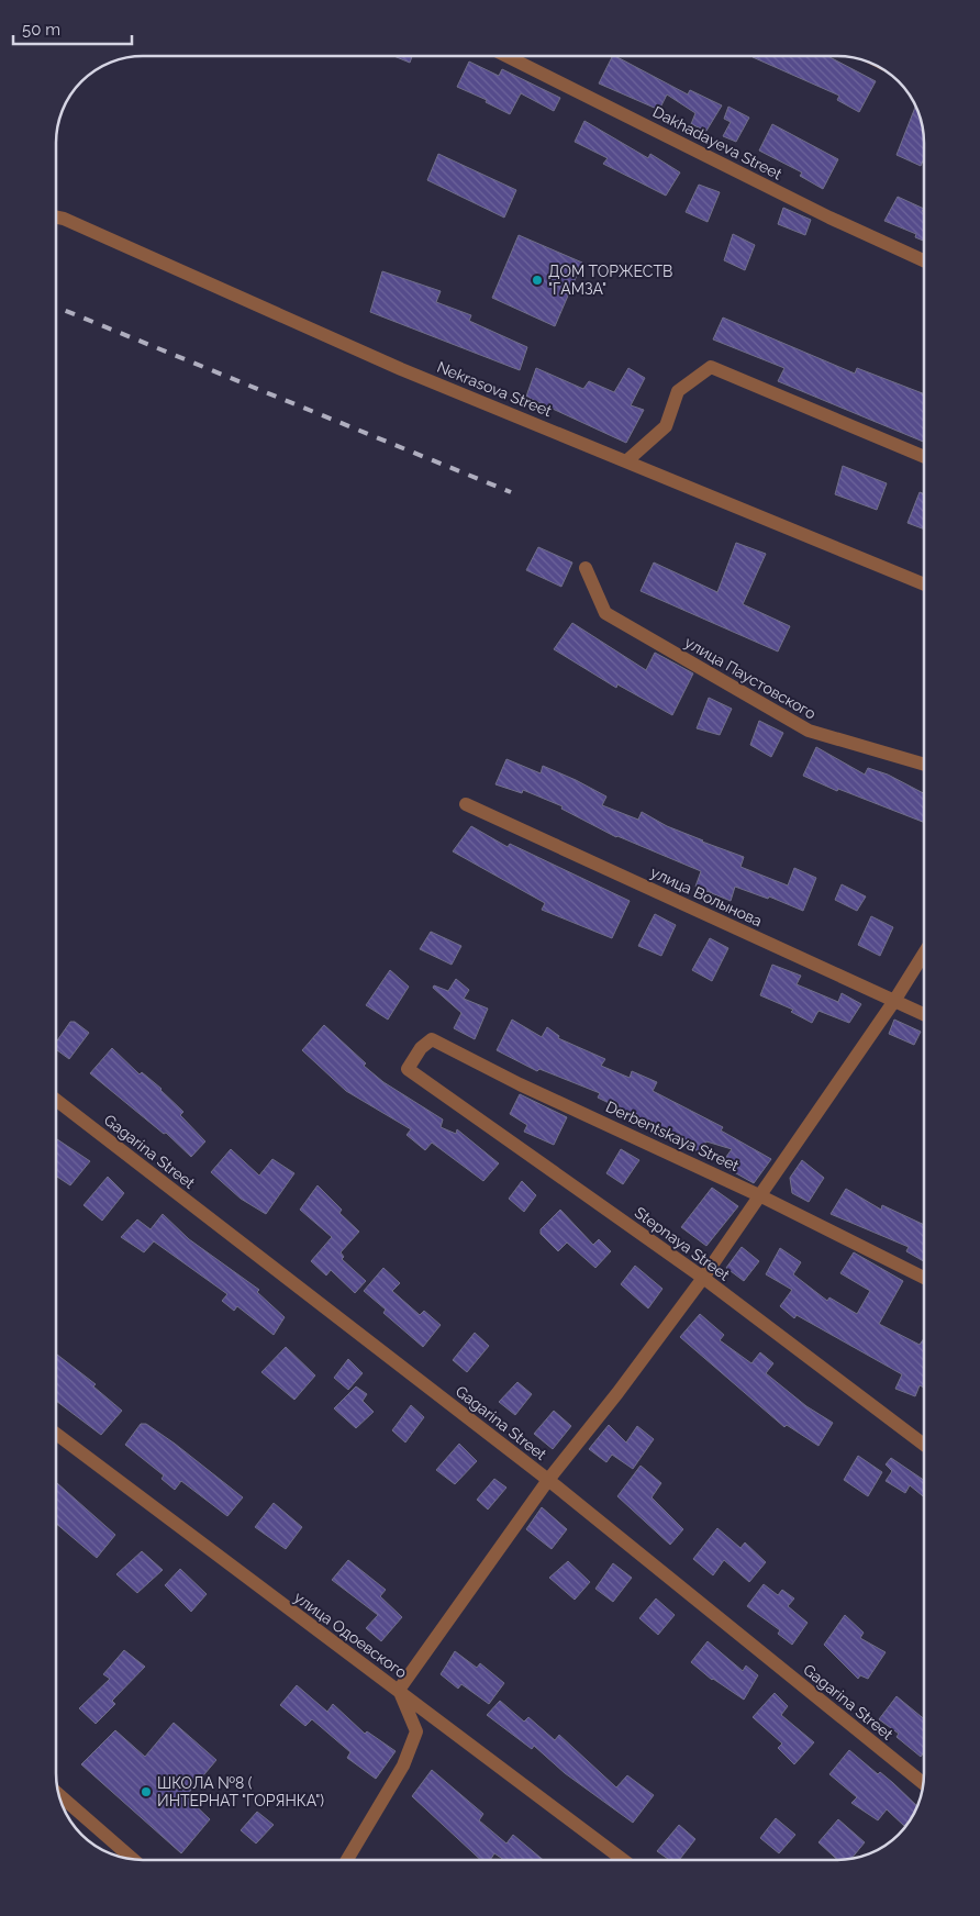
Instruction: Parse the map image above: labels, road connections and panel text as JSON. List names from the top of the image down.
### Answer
{
  "streets": {
    "street": [
      "Dakhadayeva Street",
      "Nekrasova Street",
      "улица Паустовского",
      "улица Волынова",
      "Derbentskaya Street",
      "Gagarina Street",
      "Stepnaya Street",
      "улица Одоевского"
    ]
  },
  "crossings": [
    ["Derbentskaya Street", "Stepnaya Street"]
  ],
  "places": ["ДОМ ТОРЖЕСТВ \"ГАМЗА\"", "ШКОЛА №8 ( ИНТЕРНАТ \"ГОРЯНКА\")"],
  "scale_bar": "50 m"
}
